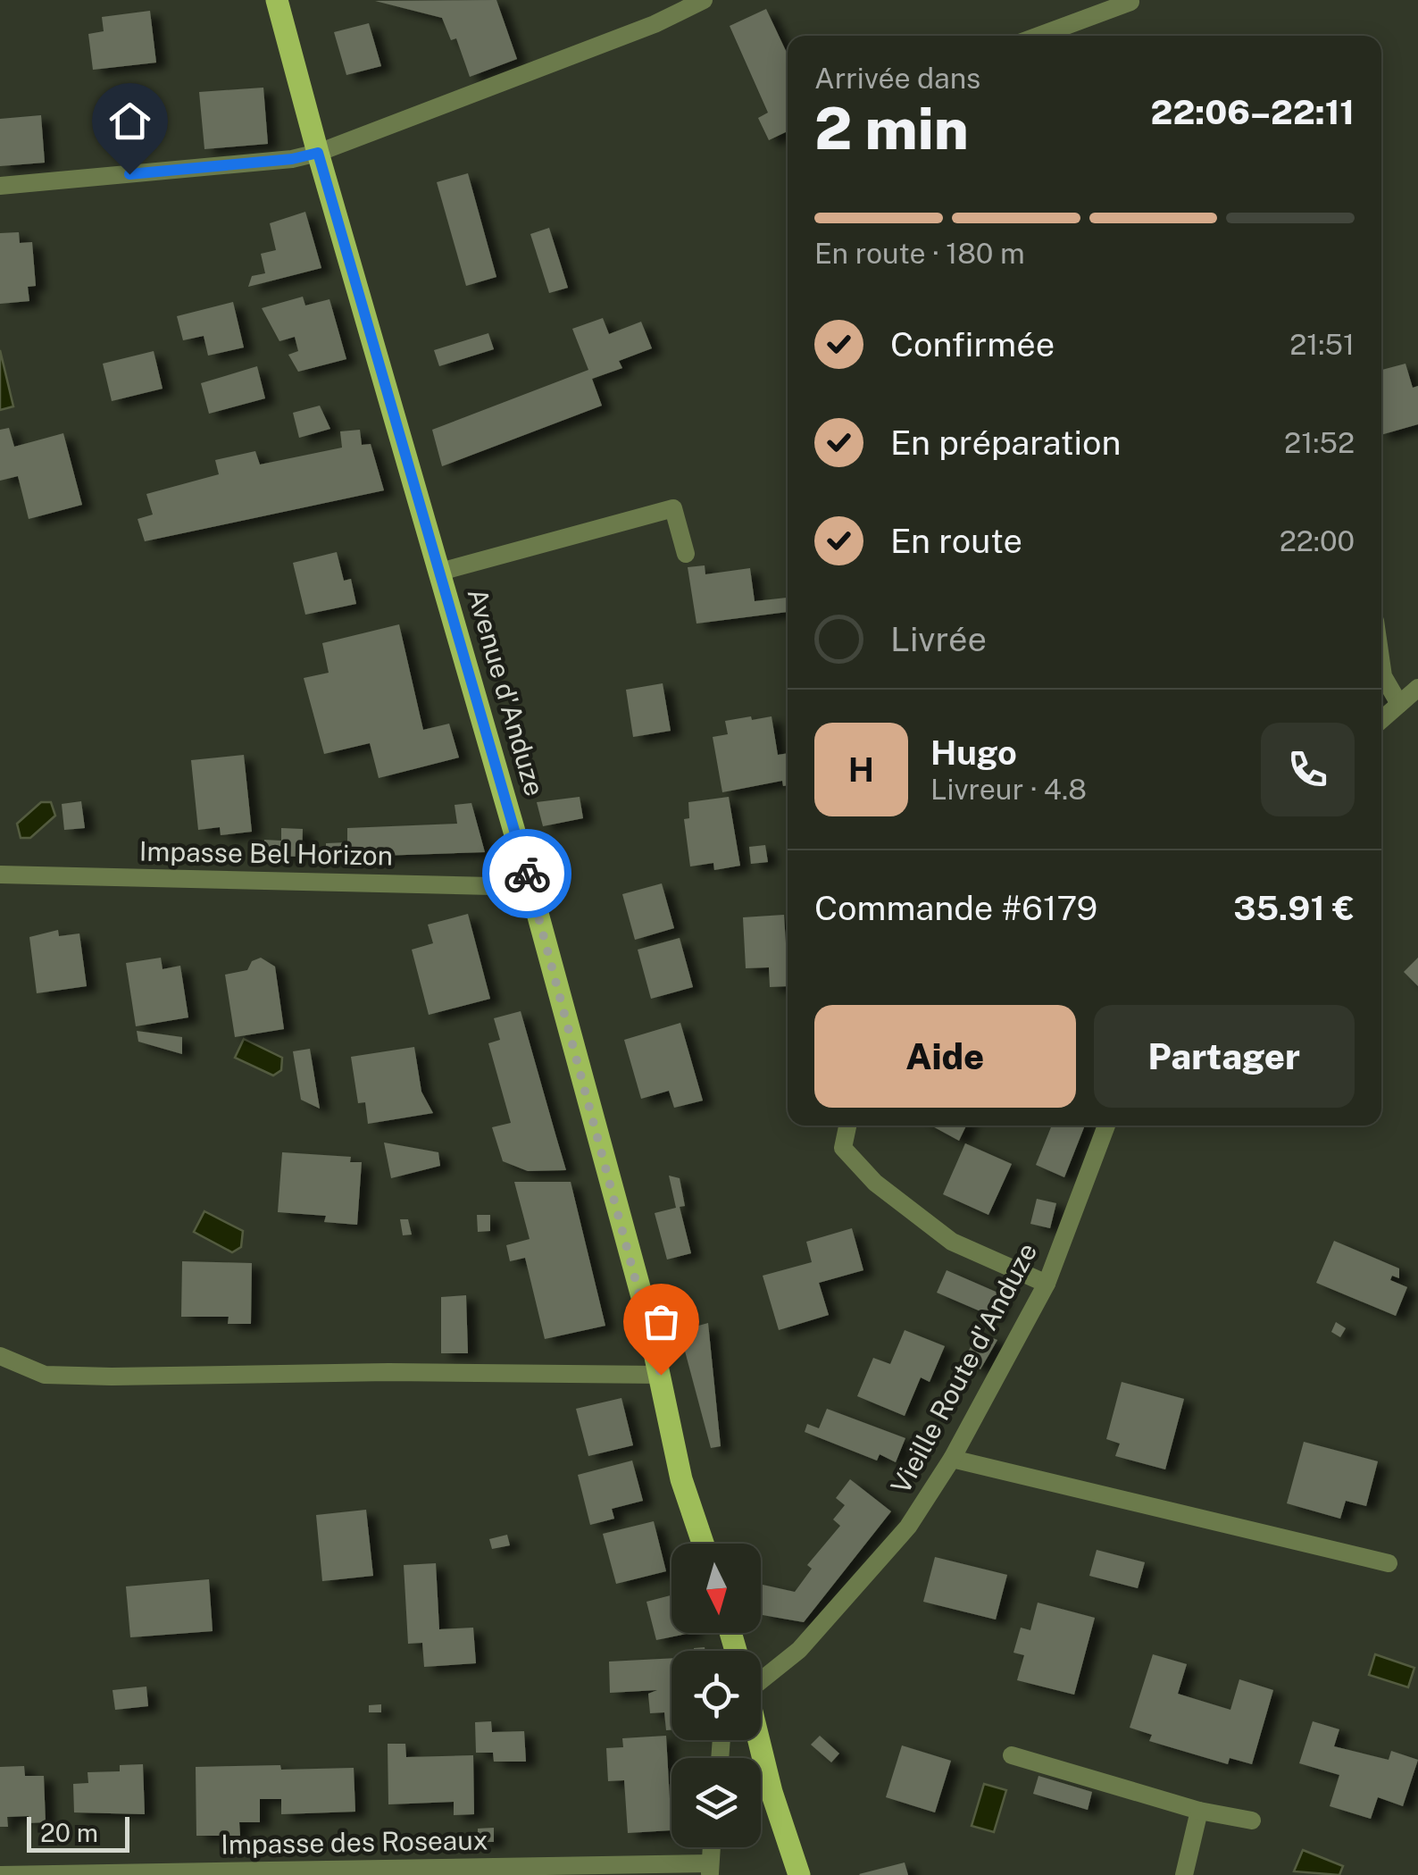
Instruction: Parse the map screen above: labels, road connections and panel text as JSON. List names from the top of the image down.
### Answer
{
  "streets": {
    "main road": ["Avenue d'Anduze"],
    "street": ["Impasse Bel Horizon", "Vieille Route d'Anduze", "Impasse des Roseaux"]
  },
  "crossings": [
    ["Avenue d'Anduze", "Impasse Bel Horizon"]
  ],
  "scale_bar": "20 m",
  "north": "bottom",
  "page": {
    "heading": ["2 min", "Arrivée dans", "22:06–22:11"],
    "panel": [
      "Hugo",
      "Livreur · 4.8",
      "Commande #6179",
      "35.91 €"
    ],
    "bar": "En route · 180 m",
    "list": [
      ["Confirmée", "21:51"],
      ["En préparation", "21:52"],
      ["En route", "22:00"],
      "Livrée"
    ],
    "round": "H",
    "buttons": ["Aide", "Partager"],
    "scale": "20 m"
  }
}
